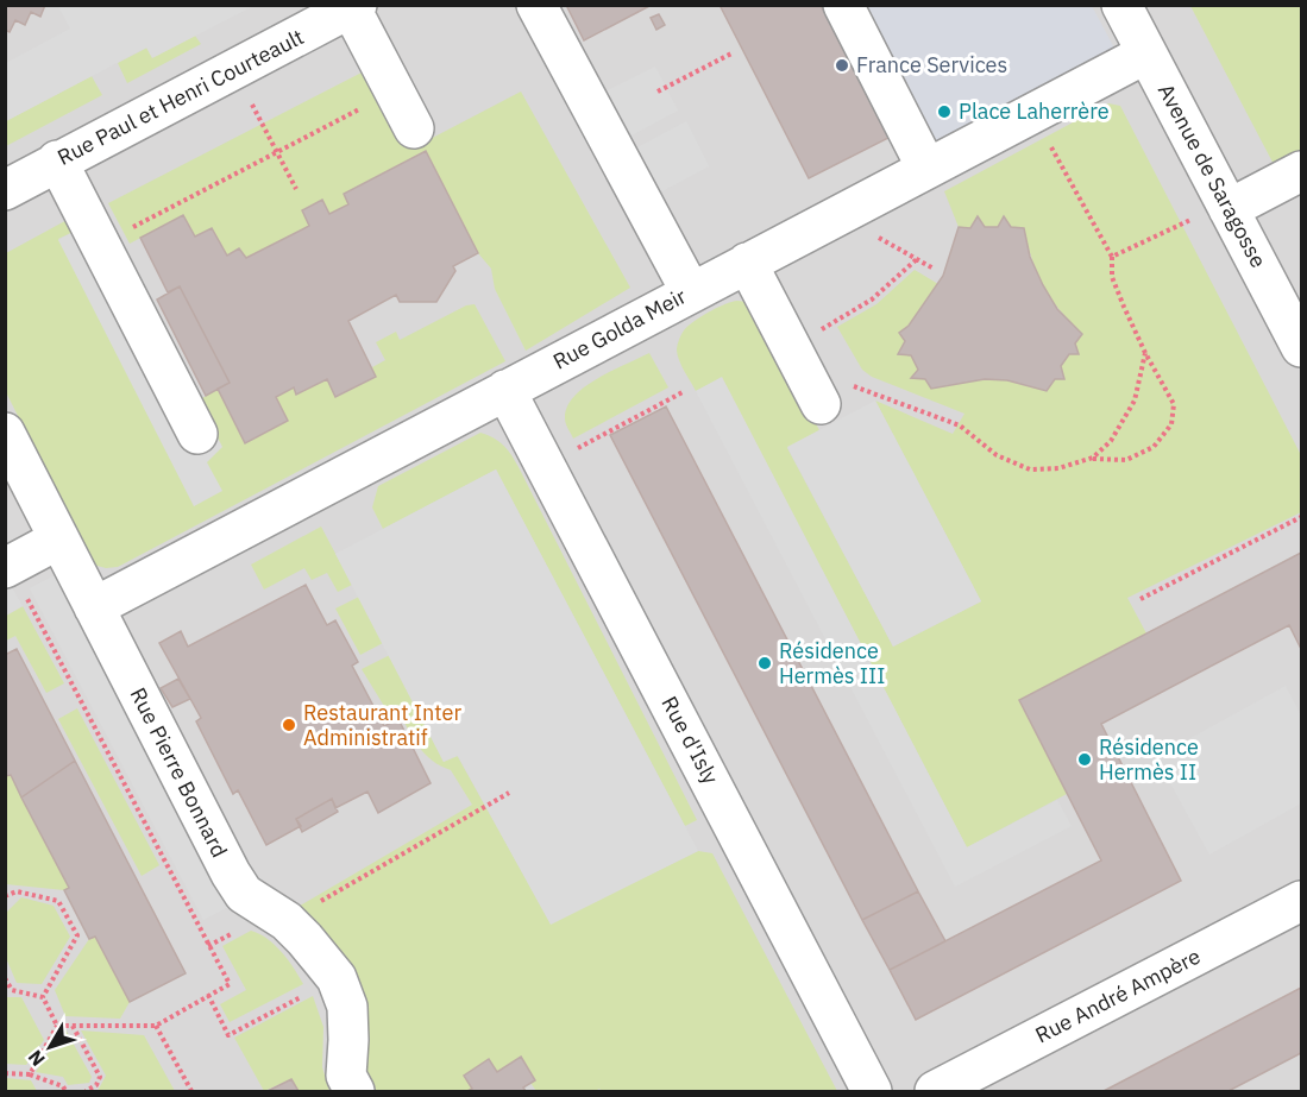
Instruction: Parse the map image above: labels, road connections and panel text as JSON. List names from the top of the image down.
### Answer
{
  "streets": {
    "street": [
      "Rue Paul et Henri Courteault",
      "Avenue de Saragosse",
      "Rue Golda Meir",
      "Rue d'Isly",
      "Rue Pierre Bonnard",
      "Rue André Ampère"
    ]
  },
  "crossings": [
    ["Avenue de Saragosse", "Rue Golda Meir"],
    ["Rue Golda Meir", "Rue d'Isly"],
    ["Rue Golda Meir", "Rue Pierre Bonnard"]
  ],
  "places": [
    "France Services",
    "Place Laherrère",
    "Résidence Hermès III",
    "Restaurant Inter Administratif",
    "Résidence Hermès II"
  ],
  "north": "bottom left"
}
